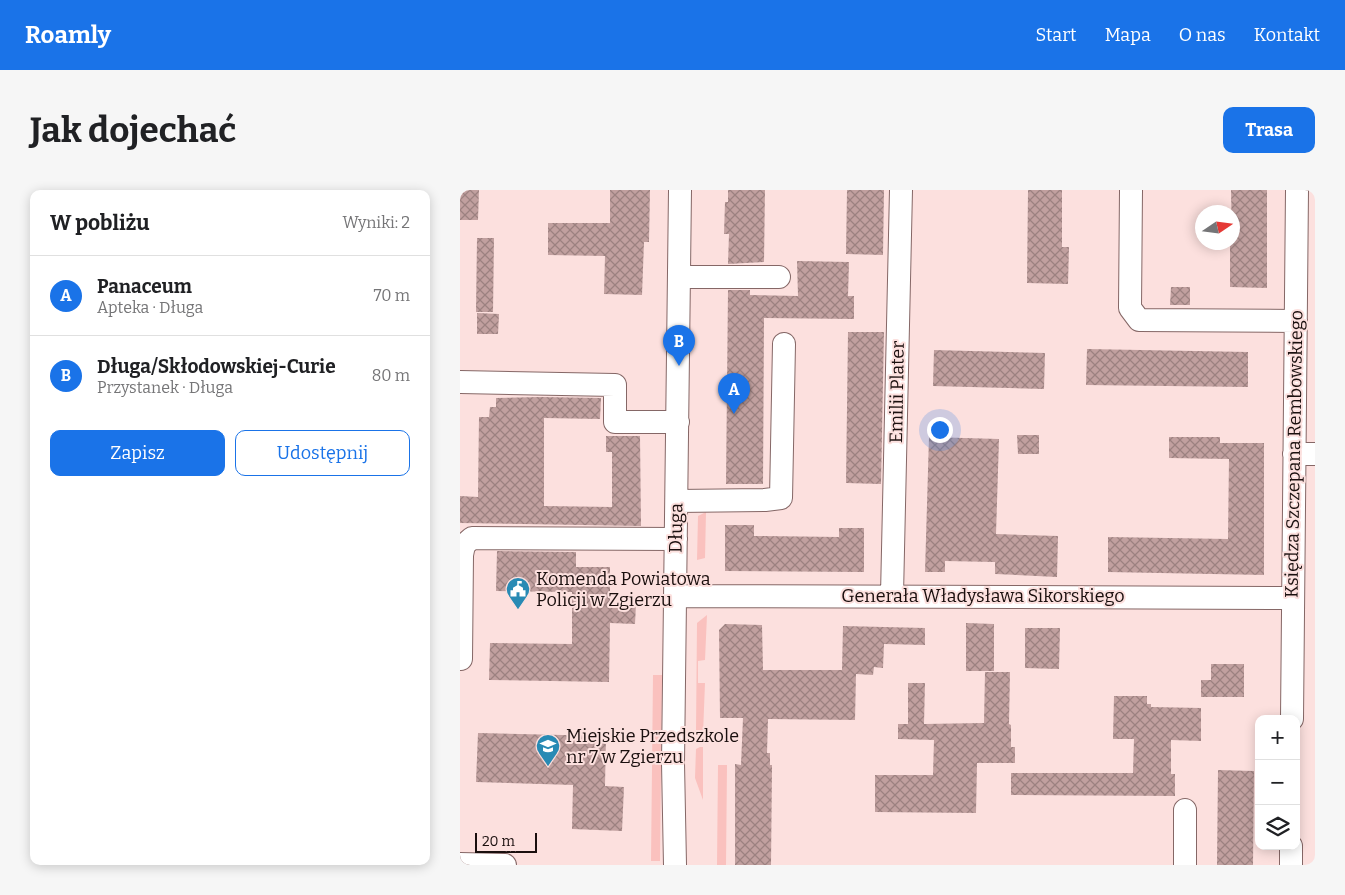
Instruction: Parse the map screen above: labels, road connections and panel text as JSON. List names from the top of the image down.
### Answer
{
  "streets": {
    "street": [
      "Emilii Plater",
      "Księdza Szczepana Rembowskiego",
      "Długa",
      "Generała Władysława Sikorskiego"
    ]
  },
  "crossings": [
    ["Emilii Plater", "Generała Władysława Sikorskiego"],
    ["Księdza Szczepana Rembowskiego", "Generała Władysława Sikorskiego"],
    ["Długa", "Generała Władysława Sikorskiego"]
  ],
  "places": {
    "public building": ["Komenda Powiatowa Policji w Zgierzu"],
    "school or university": ["Miejskie Przedszkole nr 7 w Zgierzu"]
  },
  "scale_bar": "20 m",
  "north": "right",
  "page": {
    "header": "Roamly",
    "nav": [
      "Start",
      "Mapa",
      "O nas",
      "Kontakt"
    ],
    "buttons": [
      "Trasa",
      ["Zapisz", "Udostępnij"]
    ],
    "title": "Jak dojechać",
    "heading": ["W pobliżu", "Wyniki: 2"],
    "list": [
      {
        "mark": "A",
        "name": "Panaceum",
        "note": "Apteka · Długa",
        "value": "70 m"
      },
      {
        "mark": "B",
        "name": "Długa/Skłodowskiej-Curie",
        "note": "Przystanek · Długa",
        "value": "80 m"
      }
    ],
    "pins": ["B", "A"],
    "map_buttons": ["+", "−"],
    "scale": "20 m"
  }
}
